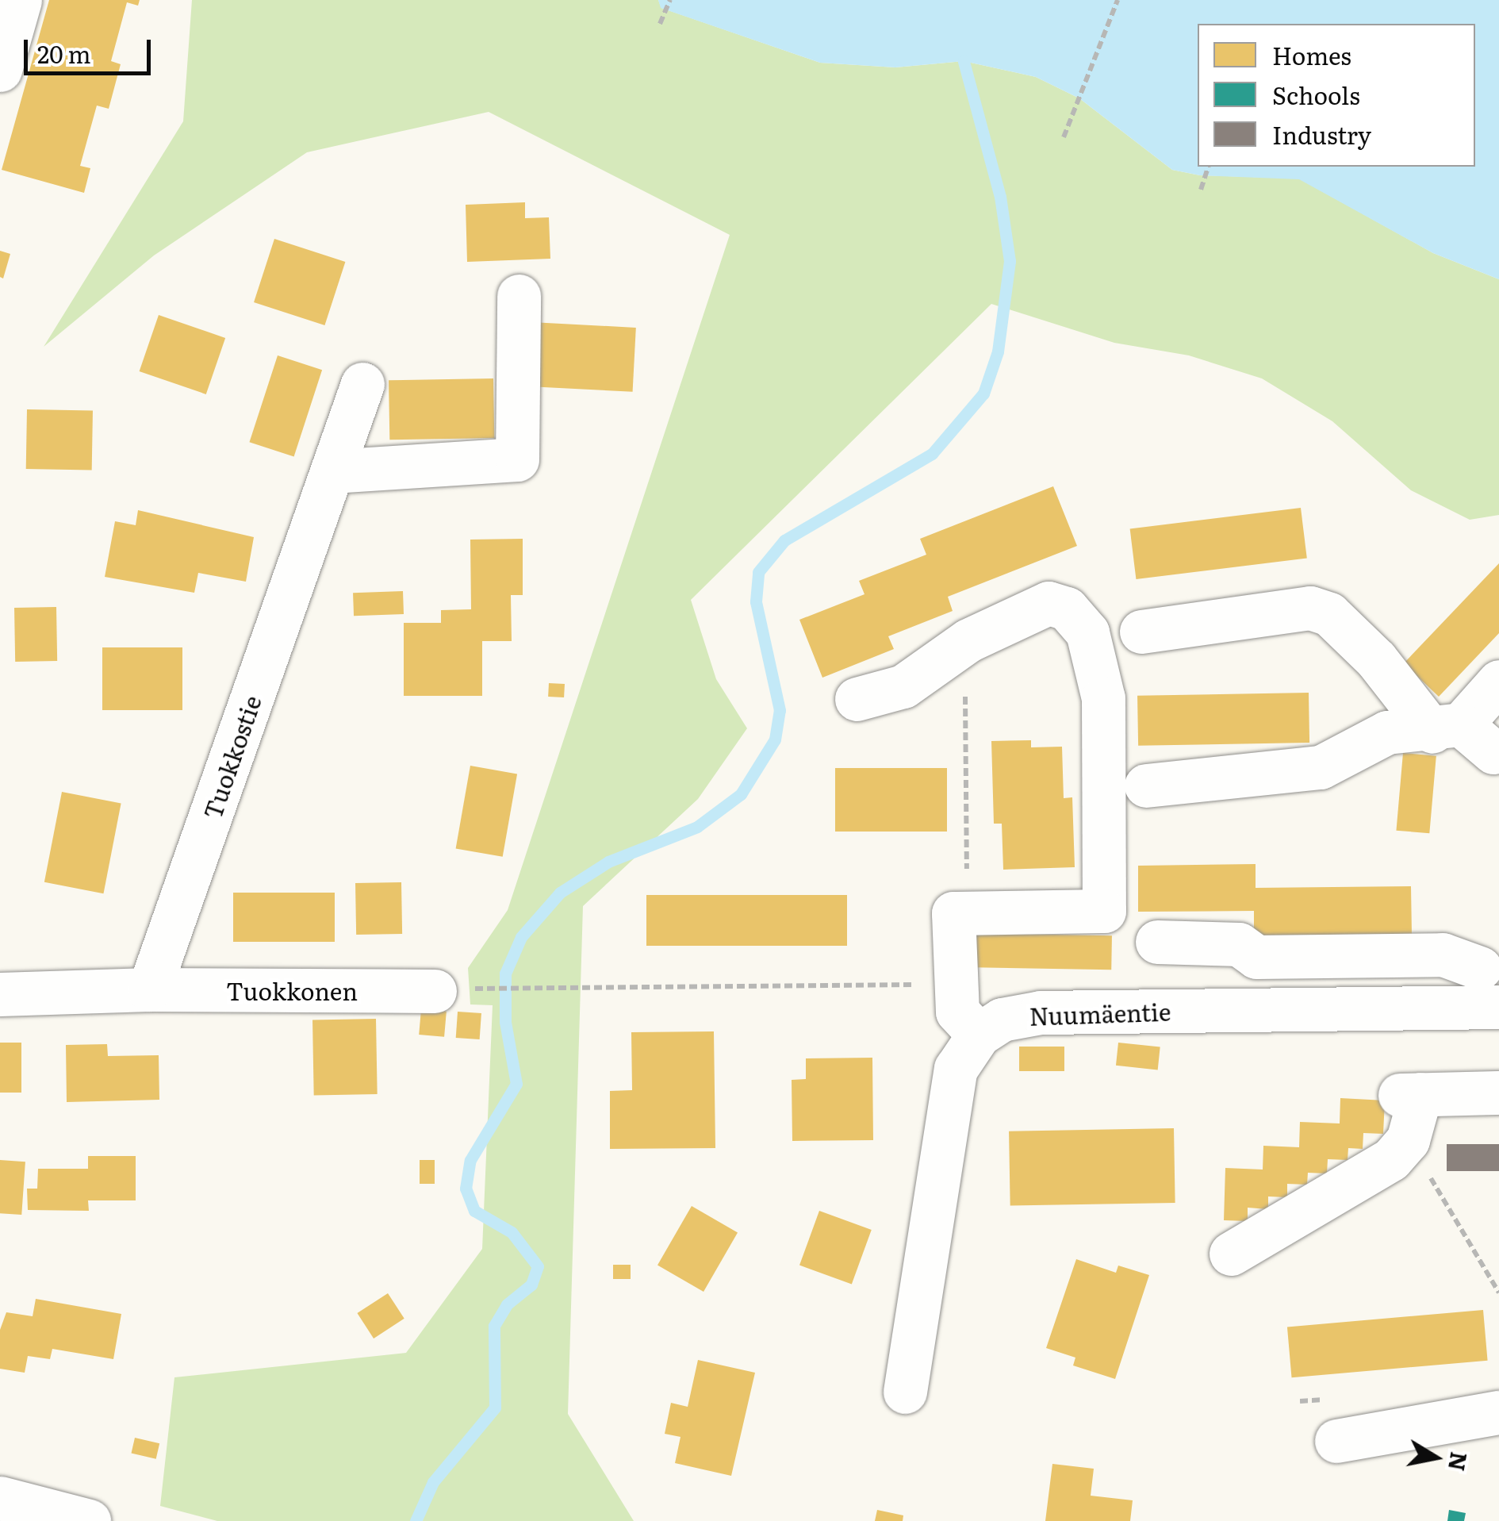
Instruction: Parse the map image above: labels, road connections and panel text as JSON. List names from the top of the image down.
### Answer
{
  "streets": {
    "street": ["Tuokkostie", "Tuokkonen", "Nuumäentie"]
  },
  "crossings": [
    ["Tuokkostie", "Tuokkonen"]
  ],
  "legend": ["Homes", "Schools", "Industry"],
  "scale_bar": "20 m",
  "north": "right"
}
